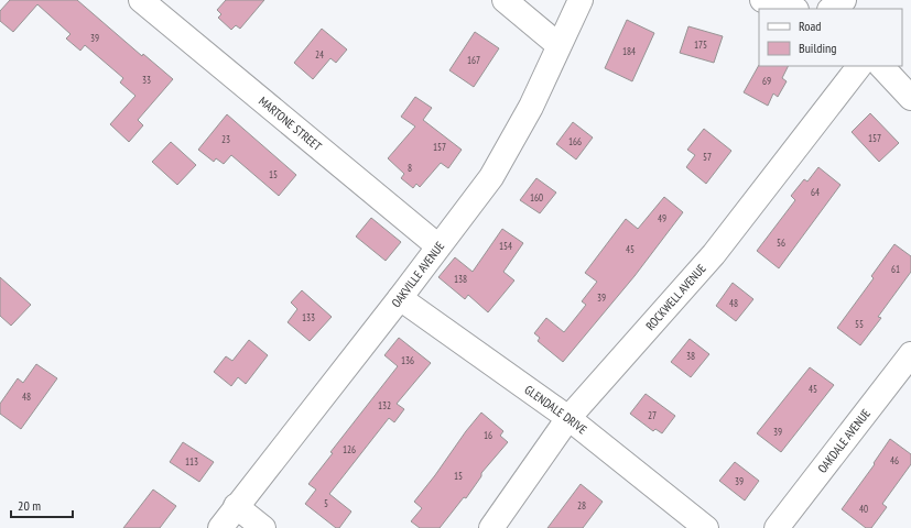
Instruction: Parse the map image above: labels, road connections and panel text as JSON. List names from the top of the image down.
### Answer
{
  "streets": {
    "street": [
      "MARTONE STREET",
      "OAKVILLE AVENUE",
      "ROCKWELL AVENUE",
      "GLENDALE DRIVE",
      "OAKDALE AVENUE"
    ]
  },
  "crossings": [
    ["MARTONE STREET", "OAKVILLE AVENUE"],
    ["OAKVILLE AVENUE", "GLENDALE DRIVE"],
    ["ROCKWELL AVENUE", "GLENDALE DRIVE"]
  ],
  "house_numbers": [
    "39",
    "175",
    "184",
    "24",
    "167",
    "33",
    "69",
    "157",
    "23",
    "166",
    "157",
    "57",
    "8",
    "15",
    "64",
    "160",
    "49",
    "56",
    "154",
    "45",
    "61",
    "138",
    "39",
    "48",
    "133",
    "55",
    "38",
    "136",
    "45",
    "48",
    "132",
    "27",
    "39",
    "16",
    "126",
    "46",
    "113",
    "15",
    "39",
    "5",
    "28",
    "40"
  ],
  "legend": ["Road", "Building"],
  "scale_bar": "20 m"
}
